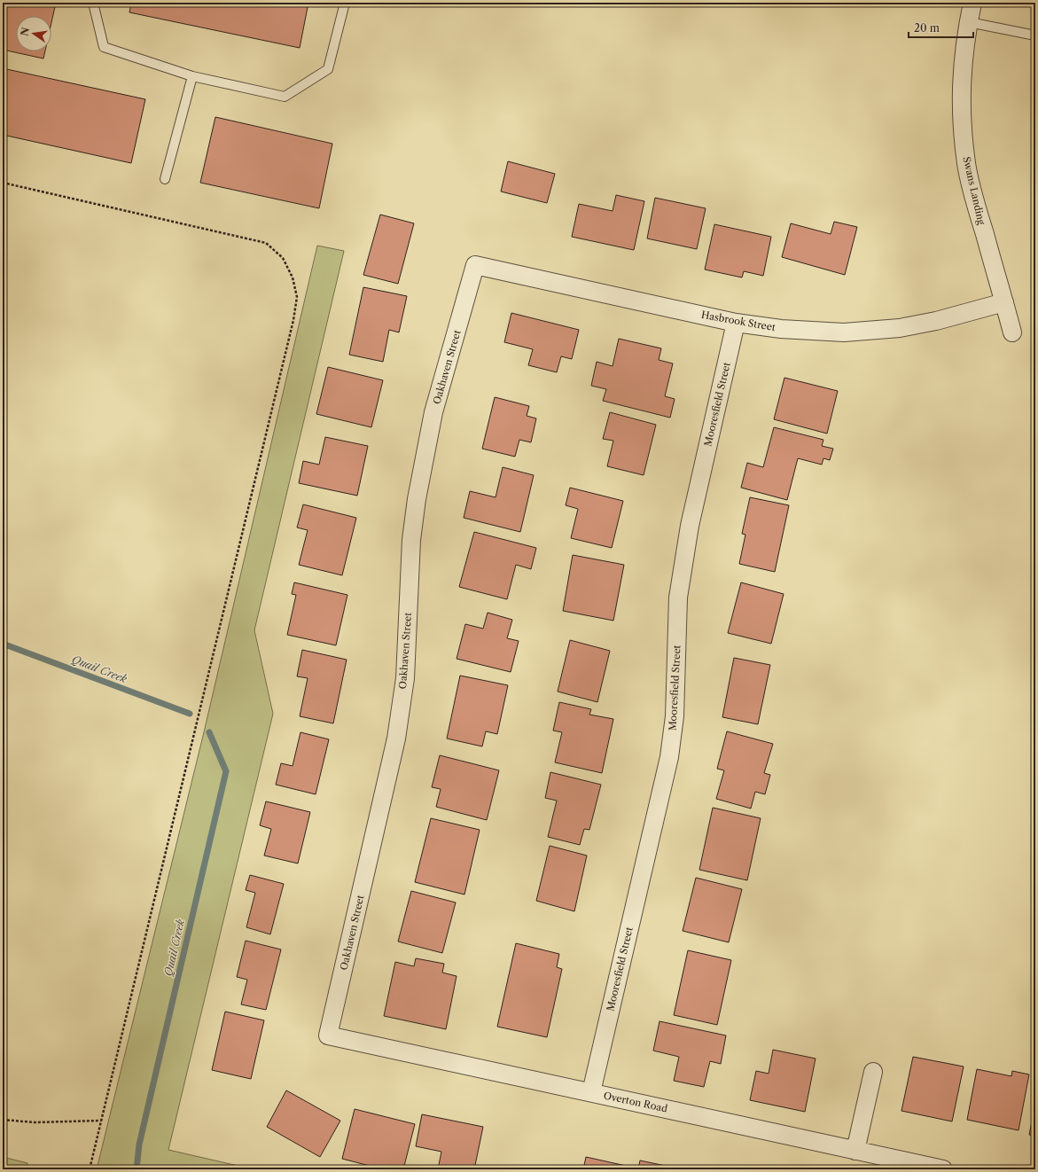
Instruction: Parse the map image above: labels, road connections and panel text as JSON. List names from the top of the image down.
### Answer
{
  "streets": {
    "street": [
      "Swans Landing",
      "Hasbrook Street",
      "Oakhaven Street",
      "Mooresfield Street",
      "Overton Road"
    ]
  },
  "crossings": [
    ["Swans Landing", "Hasbrook Street"],
    ["Hasbrook Street", "Oakhaven Street"],
    ["Hasbrook Street", "Mooresfield Street"],
    ["Oakhaven Street", "Overton Road"],
    ["Mooresfield Street", "Overton Road"]
  ],
  "water": ["Quail Creek"],
  "scale_bar": "20 m",
  "north": "left"
}
